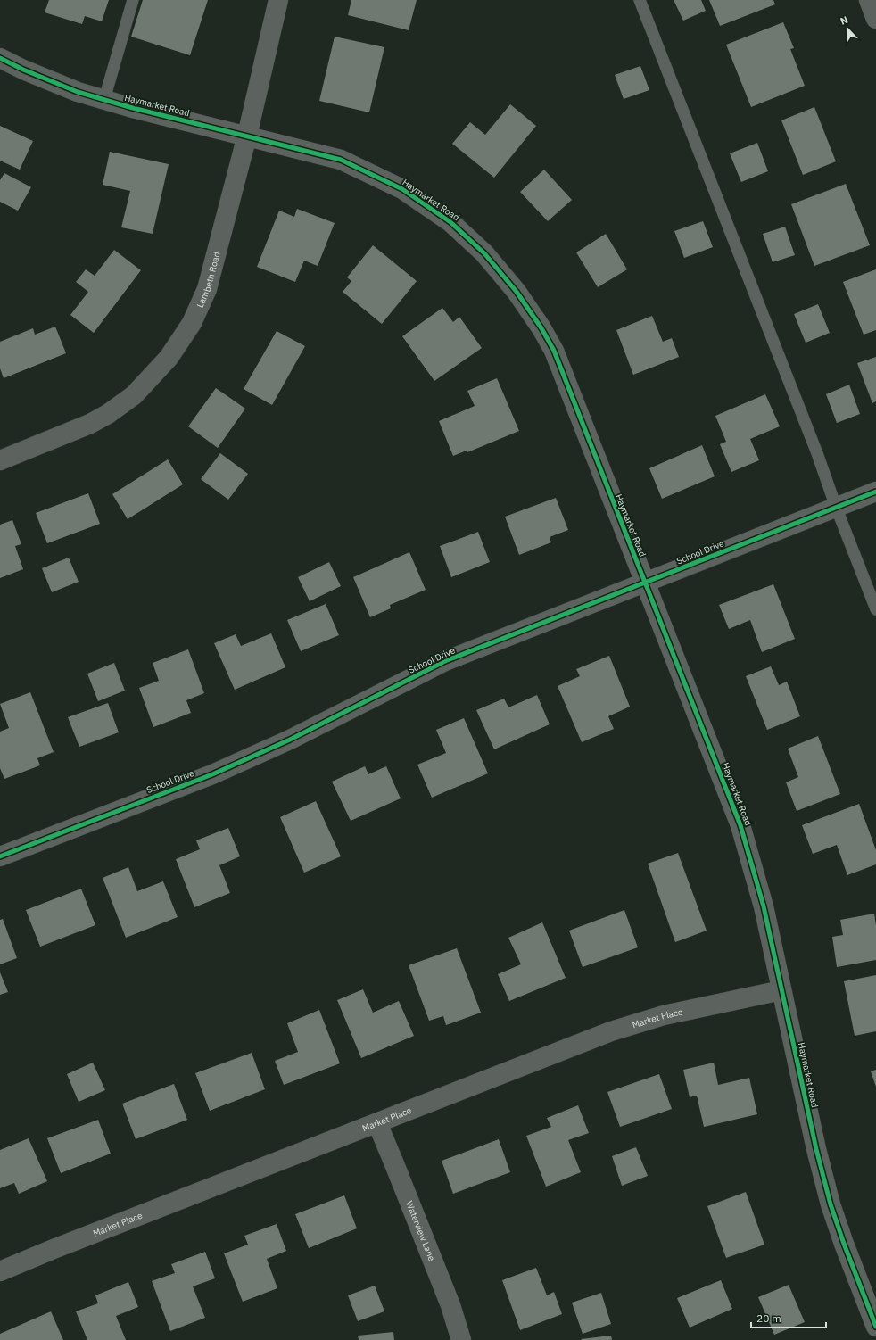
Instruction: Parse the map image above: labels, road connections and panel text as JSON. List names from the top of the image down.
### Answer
{
  "streets": {
    "street": [
      "Haymarket Road",
      "Lambeth Road",
      "School Drive",
      "Market Place",
      "Waterview Lane"
    ]
  },
  "crossings": [
    ["Haymarket Road", "Lambeth Road"],
    ["Haymarket Road", "School Drive"],
    ["Haymarket Road", "Market Place"],
    ["Market Place", "Waterview Lane"]
  ],
  "scale_bar": "20 m",
  "north": "top"
}
